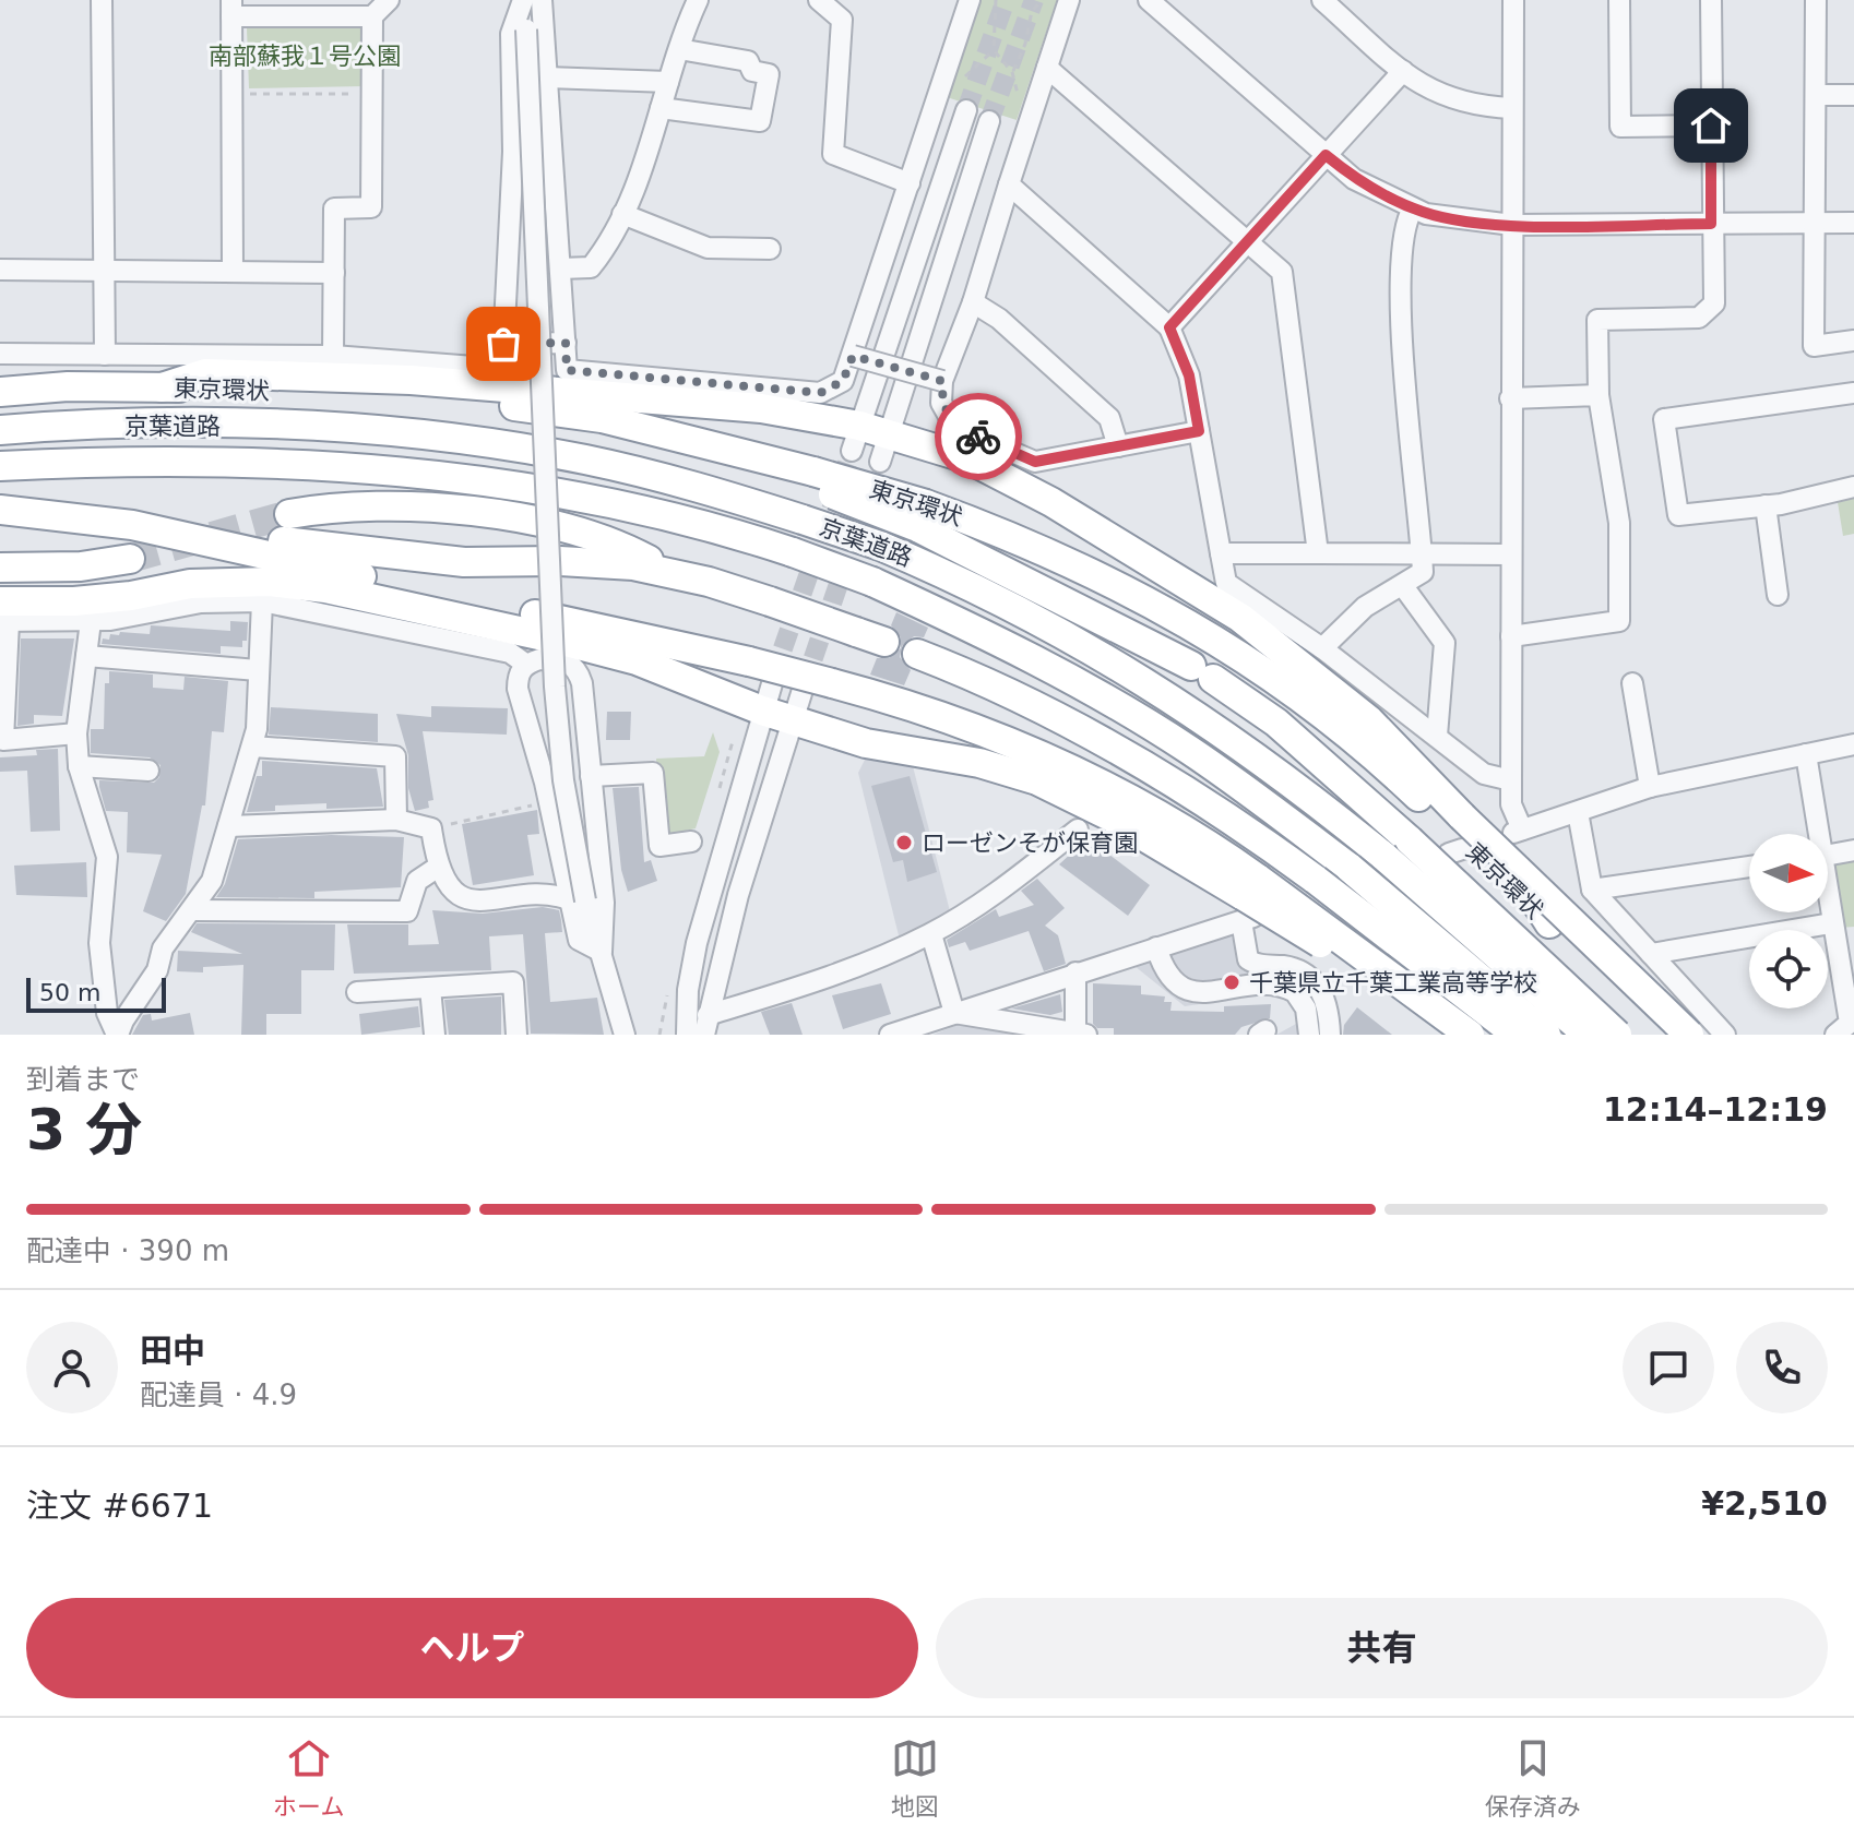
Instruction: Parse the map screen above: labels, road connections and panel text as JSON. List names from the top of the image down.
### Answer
{
  "streets": {
    "highway": ["東京環状", "京葉道路"]
  },
  "parks": ["南部蘇我１号公園"],
  "places": ["ローゼンそが保育園", "千葉県立千葉工業高等学校"],
  "scale_bar": "50 m",
  "north": "right",
  "page": {
    "scale": "50 m",
    "heading": ["3 分", "到着まで", "12:14–12:19"],
    "panel": [
      "田中",
      "配達員 · 4.9",
      "注文 #6671",
      "¥2,510"
    ],
    "bar": "配達中 · 390 m",
    "buttons": ["ヘルプ", "共有"],
    "tabs": ["ホーム", "地図", "保存済み"]
  }
}
